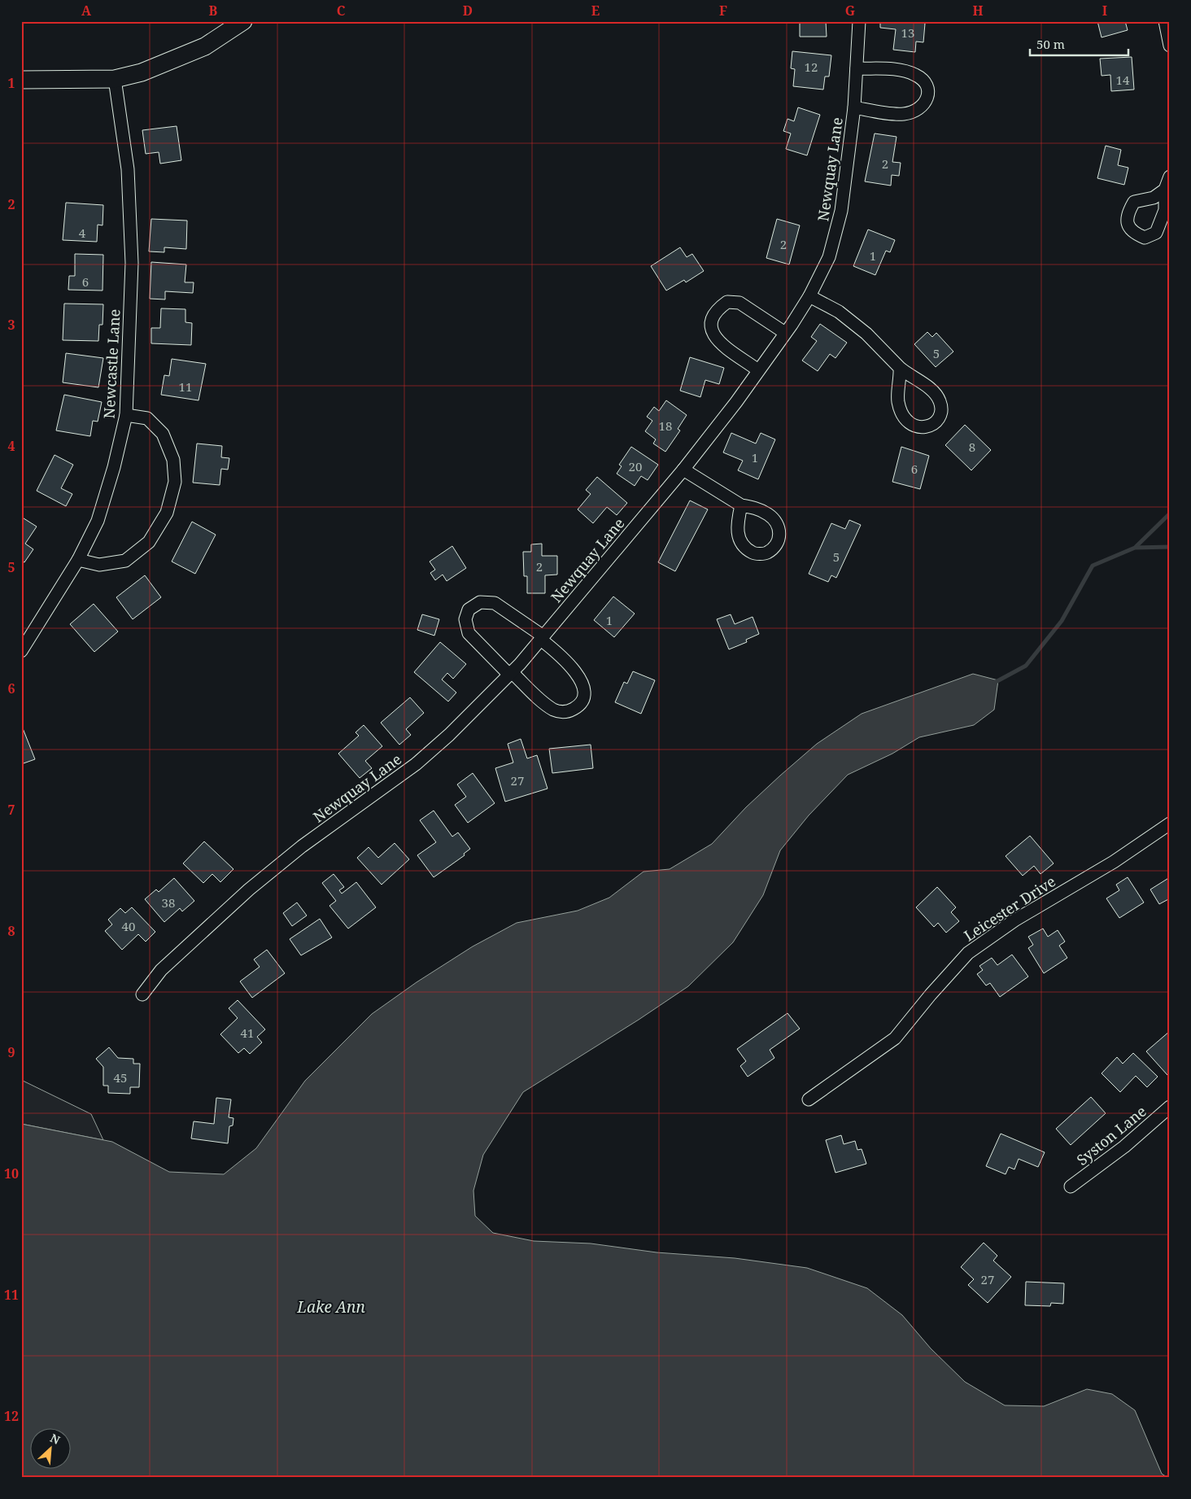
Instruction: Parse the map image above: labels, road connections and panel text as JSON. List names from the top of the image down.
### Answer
{
  "streets": {
    "street": [
      "Newquay Lane",
      "Newcastle Lane",
      "Leicester Drive",
      "Syston Lane"
    ]
  },
  "water": ["Lake Ann"],
  "house_numbers": [
    "13",
    "12",
    "14",
    "2",
    "4",
    "2",
    "1",
    "6",
    "5",
    "11",
    "18",
    "8",
    "1",
    "20",
    "6",
    "5",
    "2",
    "1",
    "27",
    "38",
    "40",
    "41",
    "45",
    "27"
  ],
  "scale_bar": "50 m",
  "north": "top right",
  "grid": {
    "columns": [
      "A",
      "B",
      "C",
      "D",
      "E",
      "F",
      "G",
      "H",
      "I"
    ],
    "rows": [
      "1",
      "2",
      "3",
      "4",
      "5",
      "6",
      "7",
      "8",
      "9",
      "10",
      "11",
      "12"
    ]
  }
}
